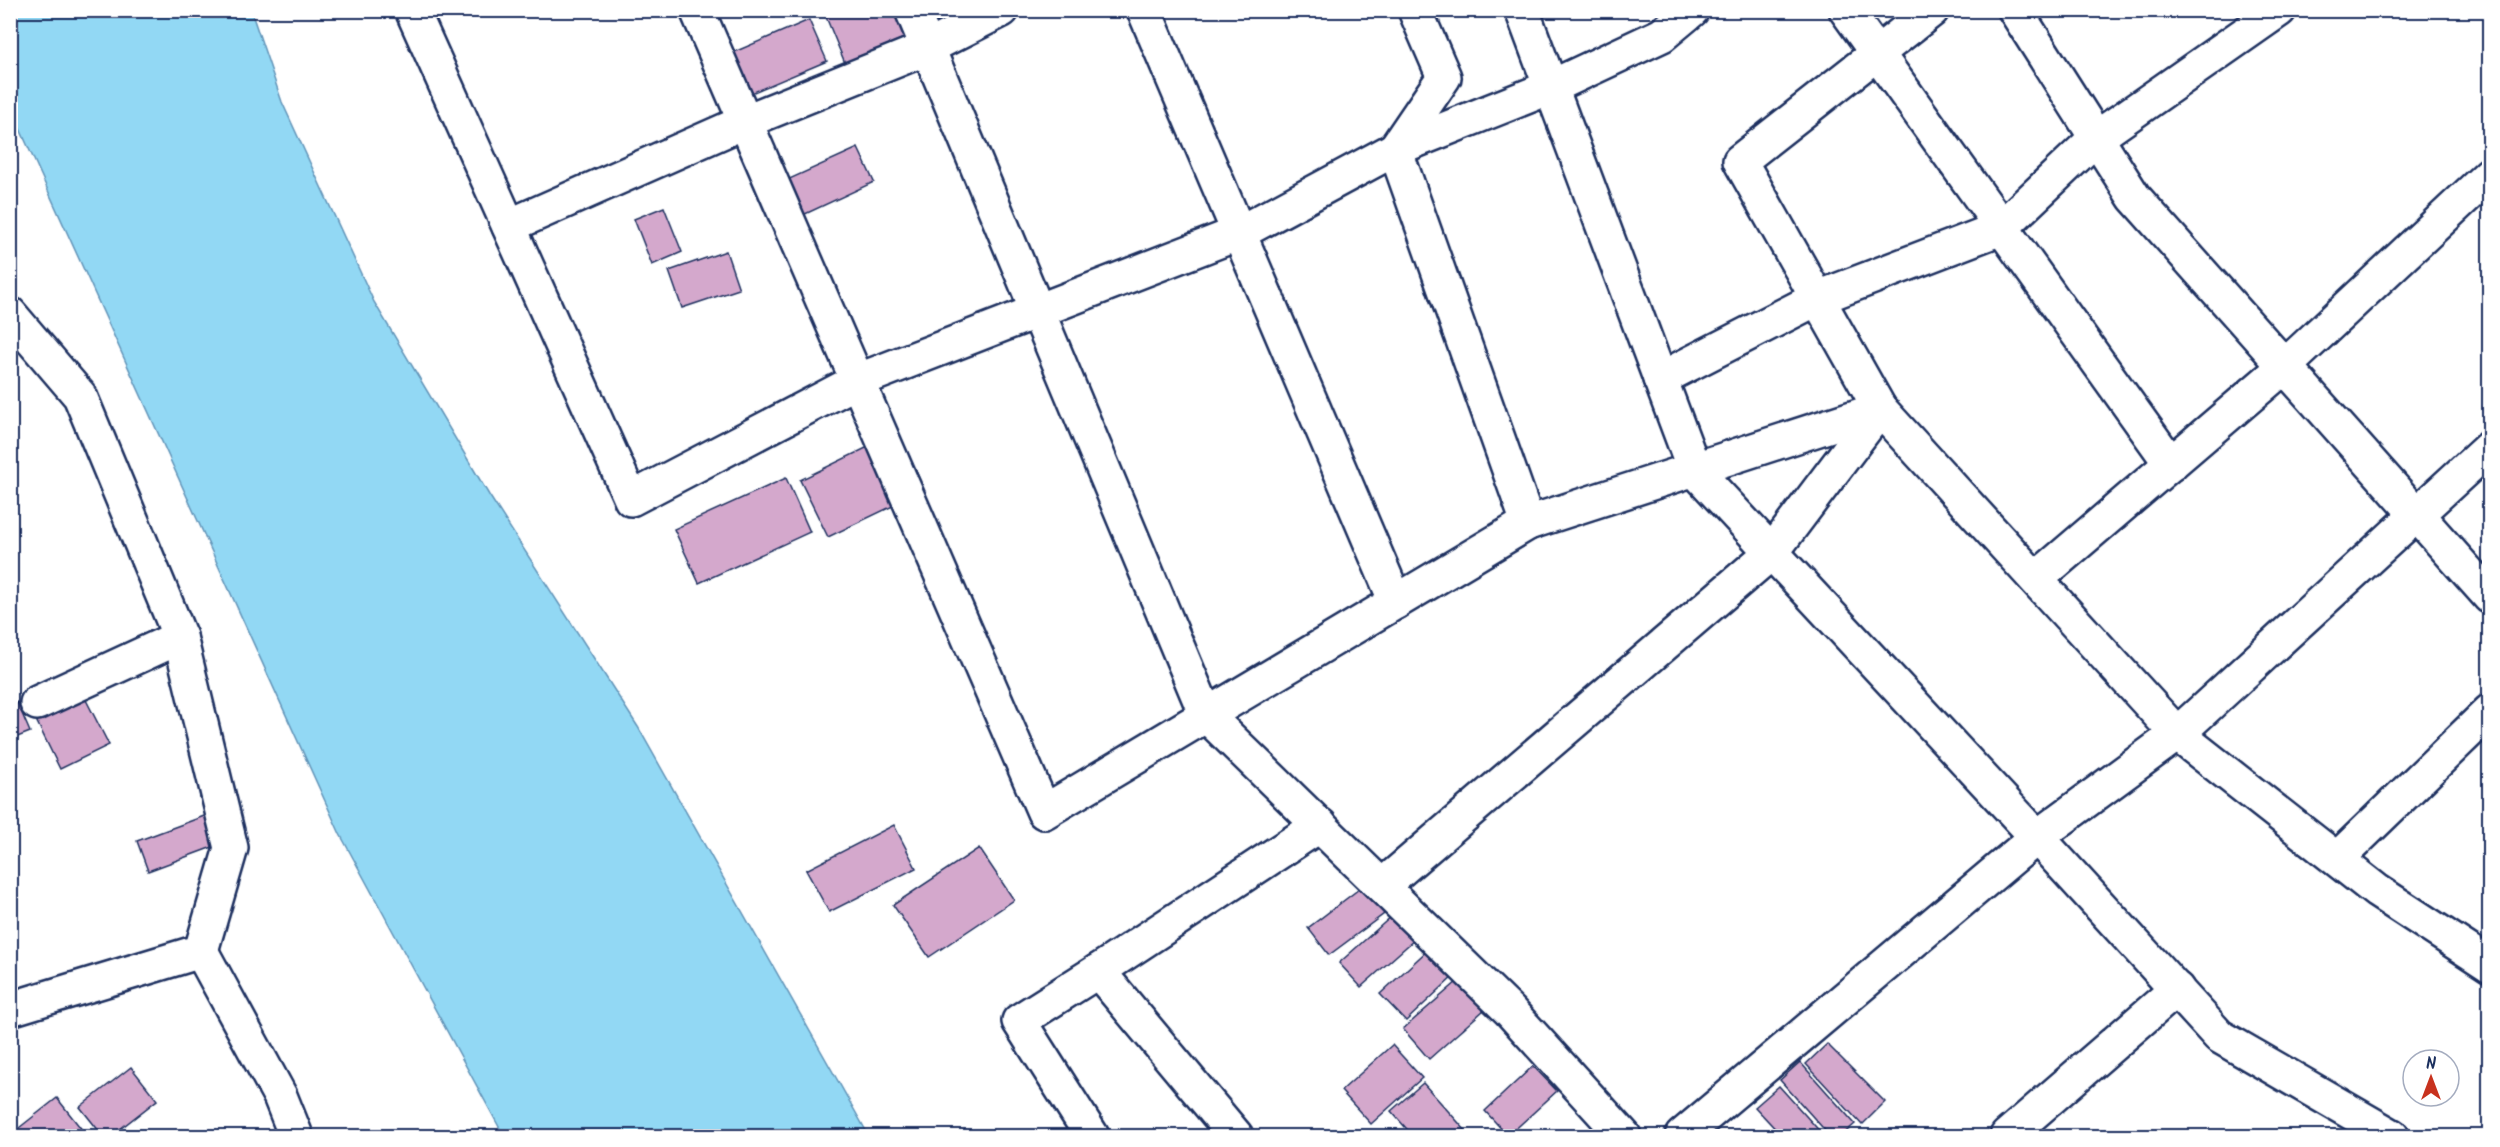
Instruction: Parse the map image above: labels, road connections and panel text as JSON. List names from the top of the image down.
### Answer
{
  "north": "top"
}
